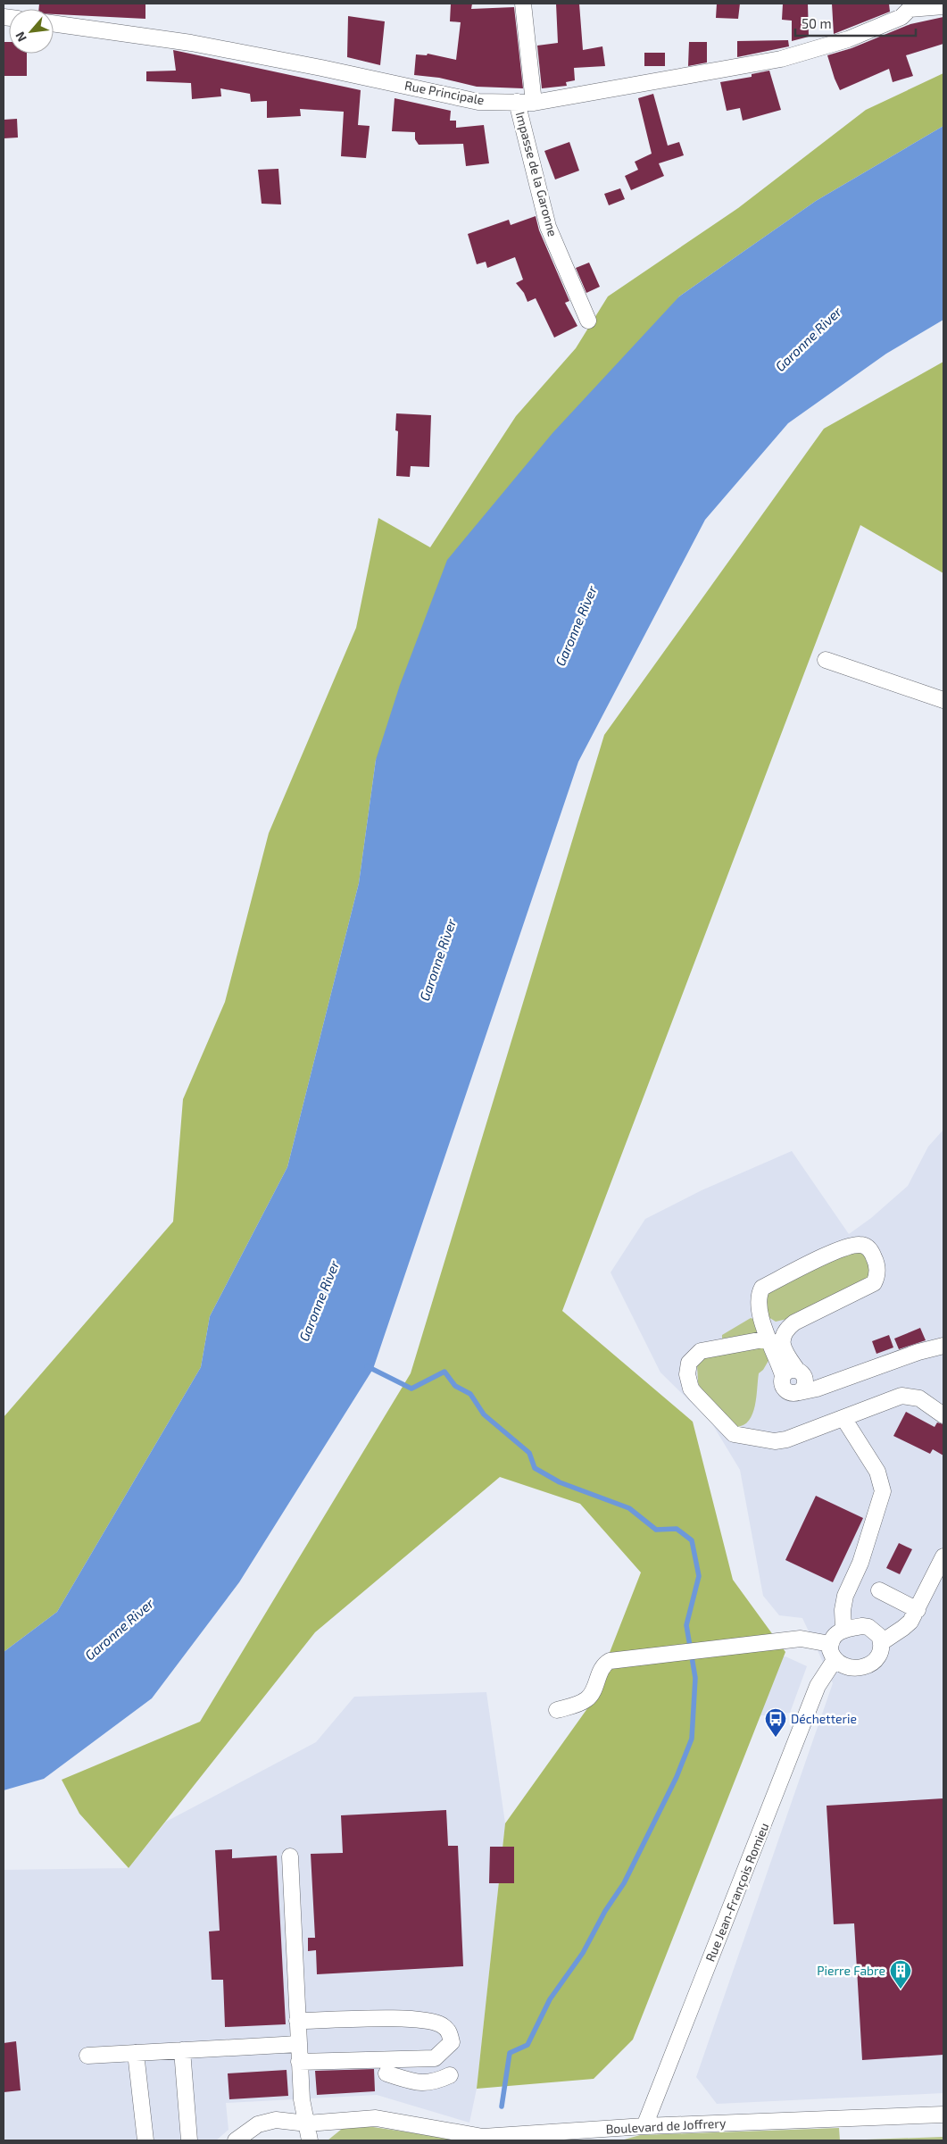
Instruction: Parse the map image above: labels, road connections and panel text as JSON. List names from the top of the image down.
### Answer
{
  "streets": {
    "street": [
      "Rue Principale",
      "Impasse de la Garonne",
      "Rue Jean-François Romieu",
      "Boulevard de Joffrery"
    ]
  },
  "crossings": [
    ["Rue Principale", "Impasse de la Garonne"],
    ["Rue Jean-François Romieu", "Boulevard de Joffrery"]
  ],
  "water": ["Garonne River"],
  "places": {
    "bus stop": ["Déchetterie"],
    "building": ["Pierre Fabre"]
  },
  "scale_bar": "50 m",
  "north": "bottom left"
}
